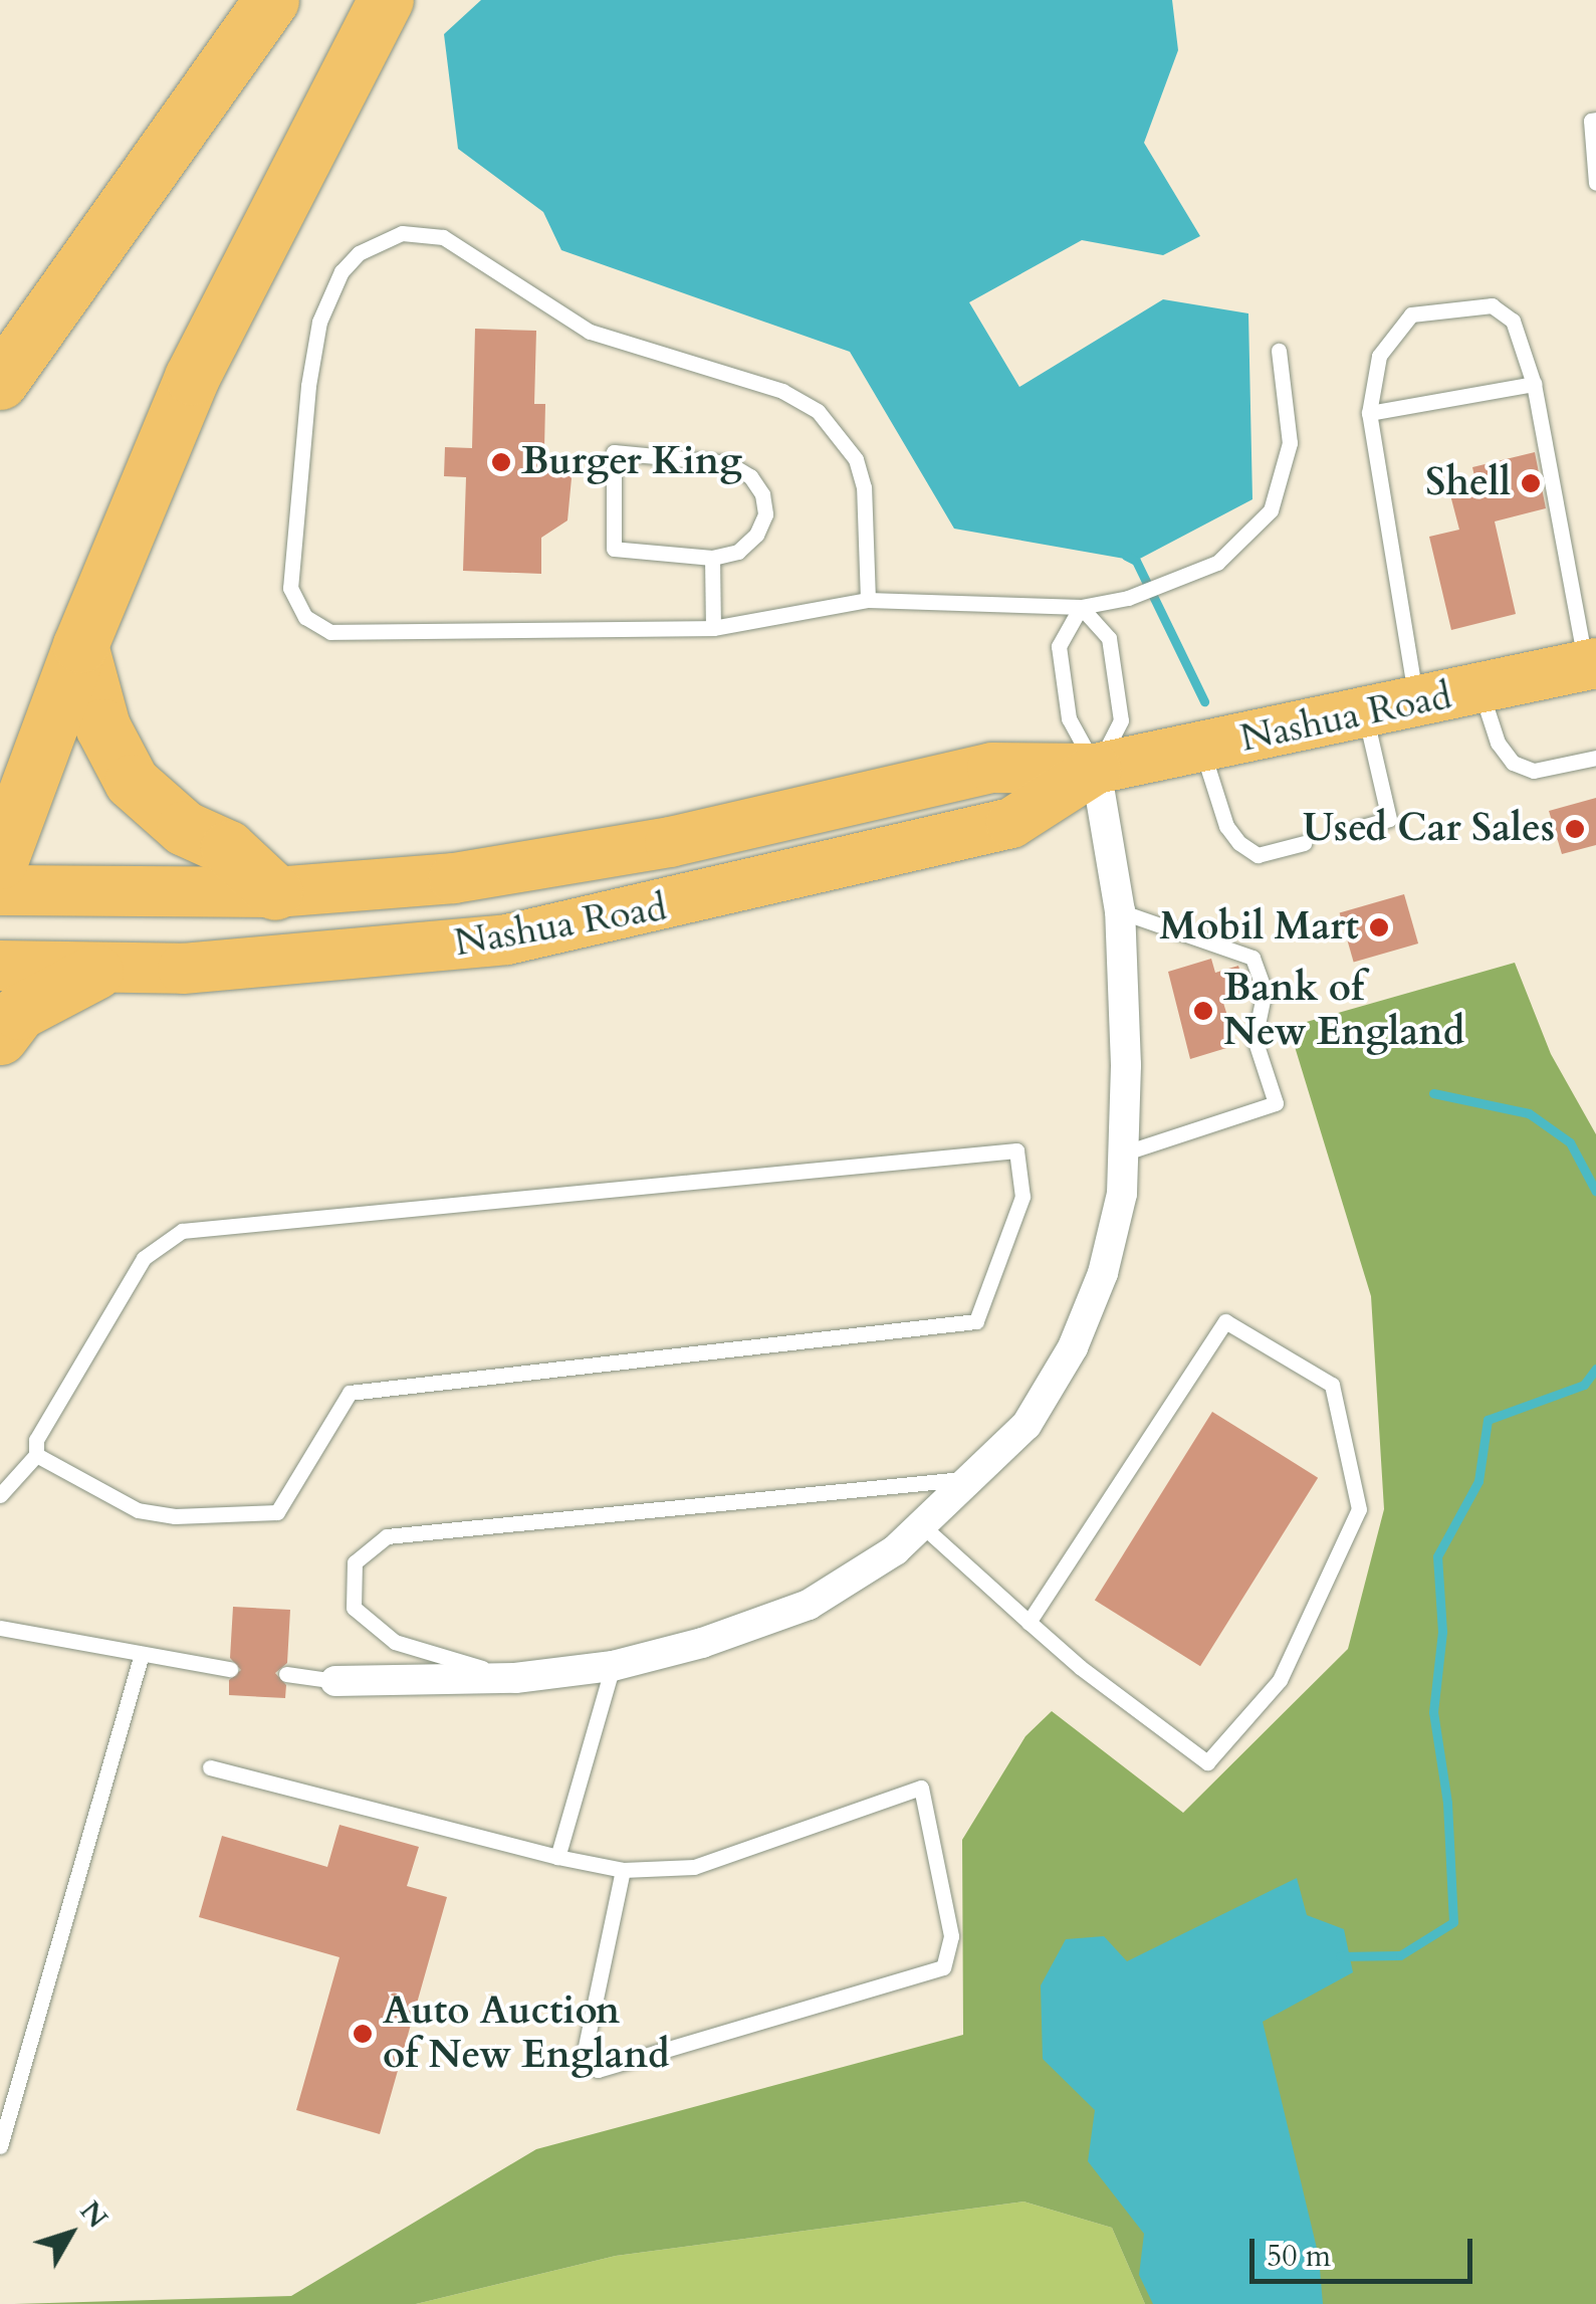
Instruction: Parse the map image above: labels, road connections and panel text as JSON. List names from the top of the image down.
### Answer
{
  "streets": {
    "main road": ["Nashua Road"]
  },
  "places": [
    "Burger King",
    "Shell",
    "Used Car Sales",
    "Mobil Mart",
    "Bank of New England",
    "Auto Auction of New England"
  ],
  "scale_bar": "50 m",
  "north": "top right"
}
